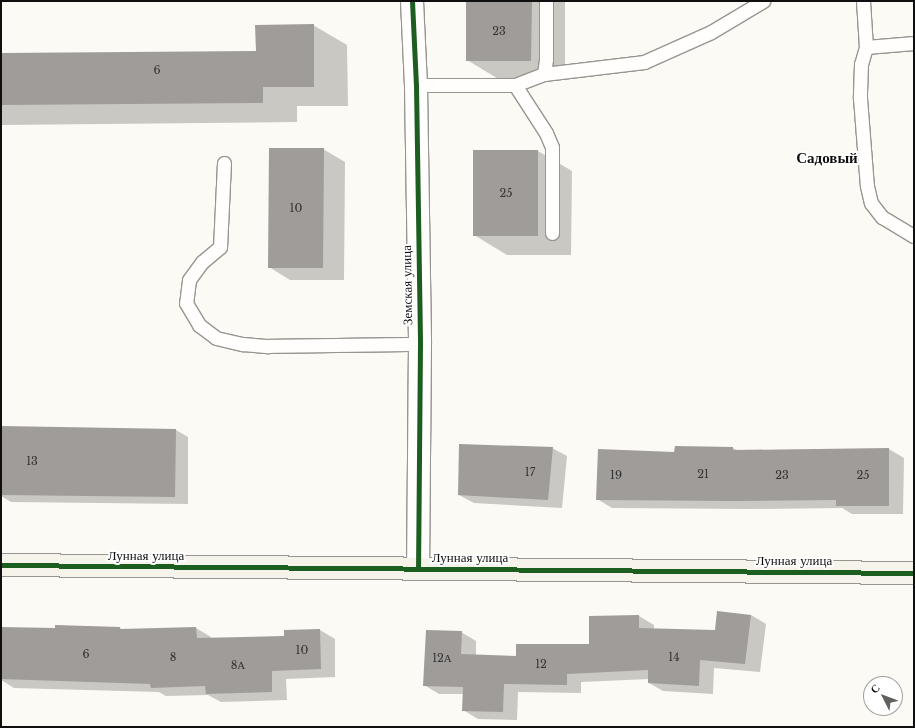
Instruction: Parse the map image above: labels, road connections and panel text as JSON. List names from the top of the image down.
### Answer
{
  "streets": {
    "street": ["Земская улица", "Лунная улица"]
  },
  "crossings": [
    ["Земская улица", "Лунная улица"]
  ],
  "districts": ["Садовый"],
  "house_numbers": [
    "23",
    "6",
    "25",
    "10",
    "13",
    "17",
    "21",
    "19",
    "23",
    "25",
    "10",
    "6",
    "8",
    "14",
    "12А",
    "12",
    "8А"
  ],
  "north": "top left"
}
